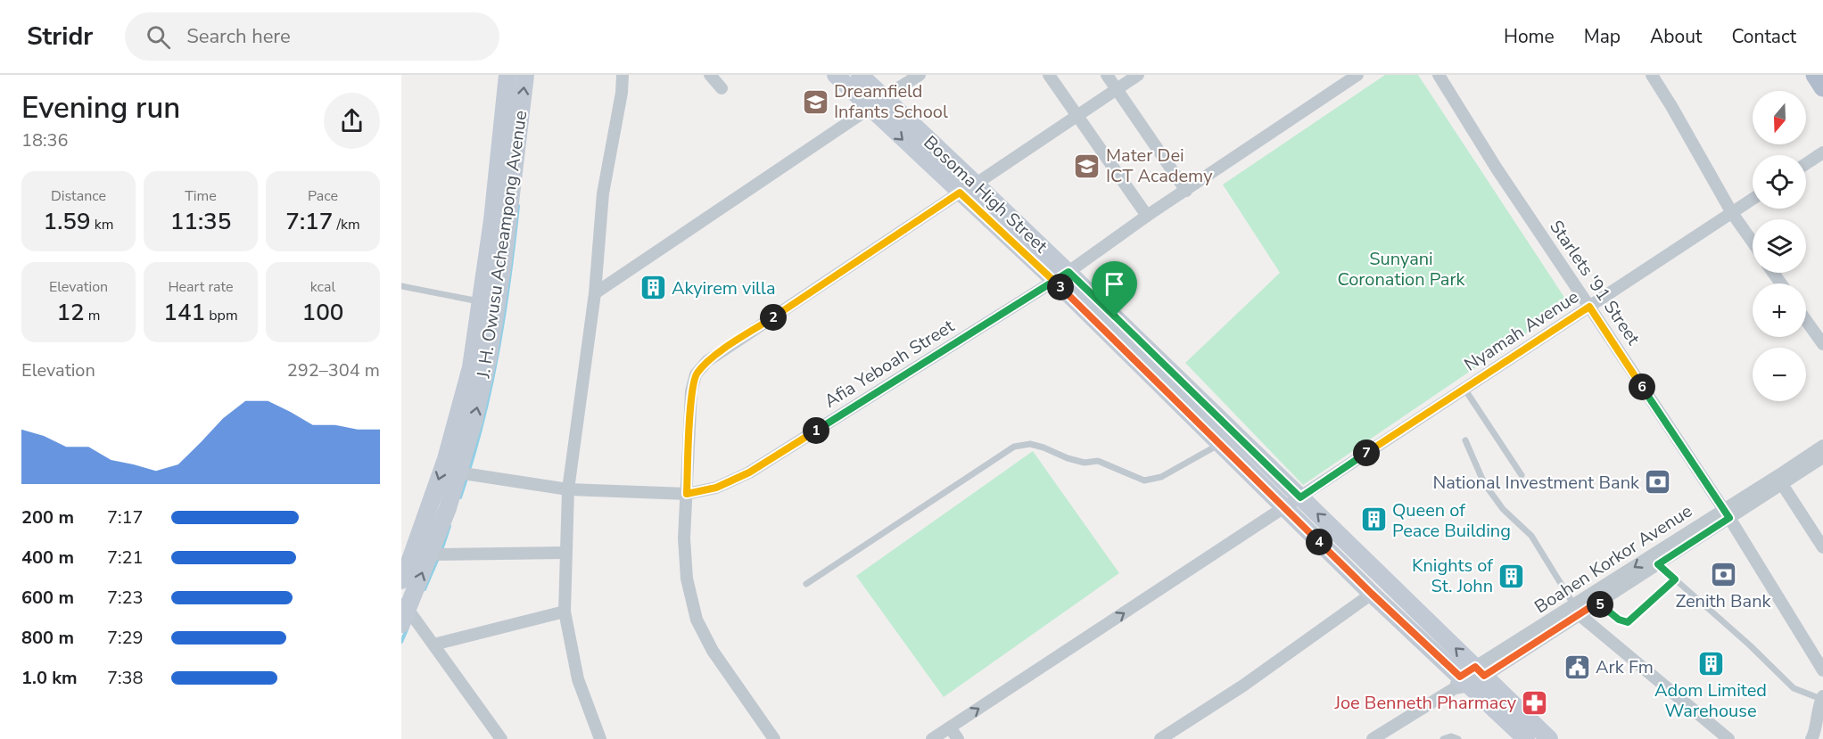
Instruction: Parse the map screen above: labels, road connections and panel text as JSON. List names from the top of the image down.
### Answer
{
  "streets": {
    "street": [
      "Bosoma High Street",
      "J. H. Owusu Acheampong Avenue",
      "Starlets '91 Street",
      "Nyamah Avenue",
      "Afia Yeboah Street",
      "Boahen Korkor Avenue"
    ]
  },
  "crossings": [
    ["Bosoma High Street", "Nyamah Avenue"],
    ["Bosoma High Street", "Afia Yeboah Street"],
    ["Bosoma High Street", "Boahen Korkor Avenue"],
    ["J. H. Owusu Acheampong Avenue", "Afia Yeboah Street"],
    ["Starlets '91 Street", "Nyamah Avenue"],
    ["Starlets '91 Street", "Boahen Korkor Avenue"]
  ],
  "one_way": ["Nyamah Avenue"],
  "parks": ["Sunyani Coronation Park"],
  "places": {
    "school or university": ["Dreamfield Infants School", "Mater Dei ICT Academy"],
    "building": [
      "Akyirem villa",
      "Queen of Peace Building",
      "Knights of St. John",
      "Adom Limited Warehouse"
    ],
    "bank": ["National Investment Bank", "Zenith Bank"],
    "public building": ["Ark Fm"],
    "pharmacy": ["Joe Benneth Pharmacy"]
  },
  "north": "bottom",
  "page": {
    "header": "Stridr",
    "search": "Search here",
    "nav": [
      "Home",
      "Map",
      "About",
      "Contact"
    ],
    "heading": ["Evening run", "18:36"],
    "map_buttons": ["+", "−"],
    "stats": [
      ["Distance", "1.59 km"],
      ["Time", "11:35"],
      ["Pace", "7:17 /km"],
      ["Elevation", "12 m"],
      ["Heart rate", "141 bpm"],
      ["kcal", "100"]
    ],
    "pins": [
      "3",
      "2",
      "6",
      "1",
      "7",
      "4",
      "5"
    ],
    "chart": ["Elevation", "292–304 m"],
    "list": [
      {
        "name": "200 m",
        "note": "7:17"
      },
      {
        "name": "400 m",
        "note": "7:21"
      },
      {
        "name": "600 m",
        "note": "7:23"
      },
      {
        "name": "800 m",
        "note": "7:29"
      },
      {
        "name": "1.0 km",
        "note": "7:38"
      }
    ]
  }
}
